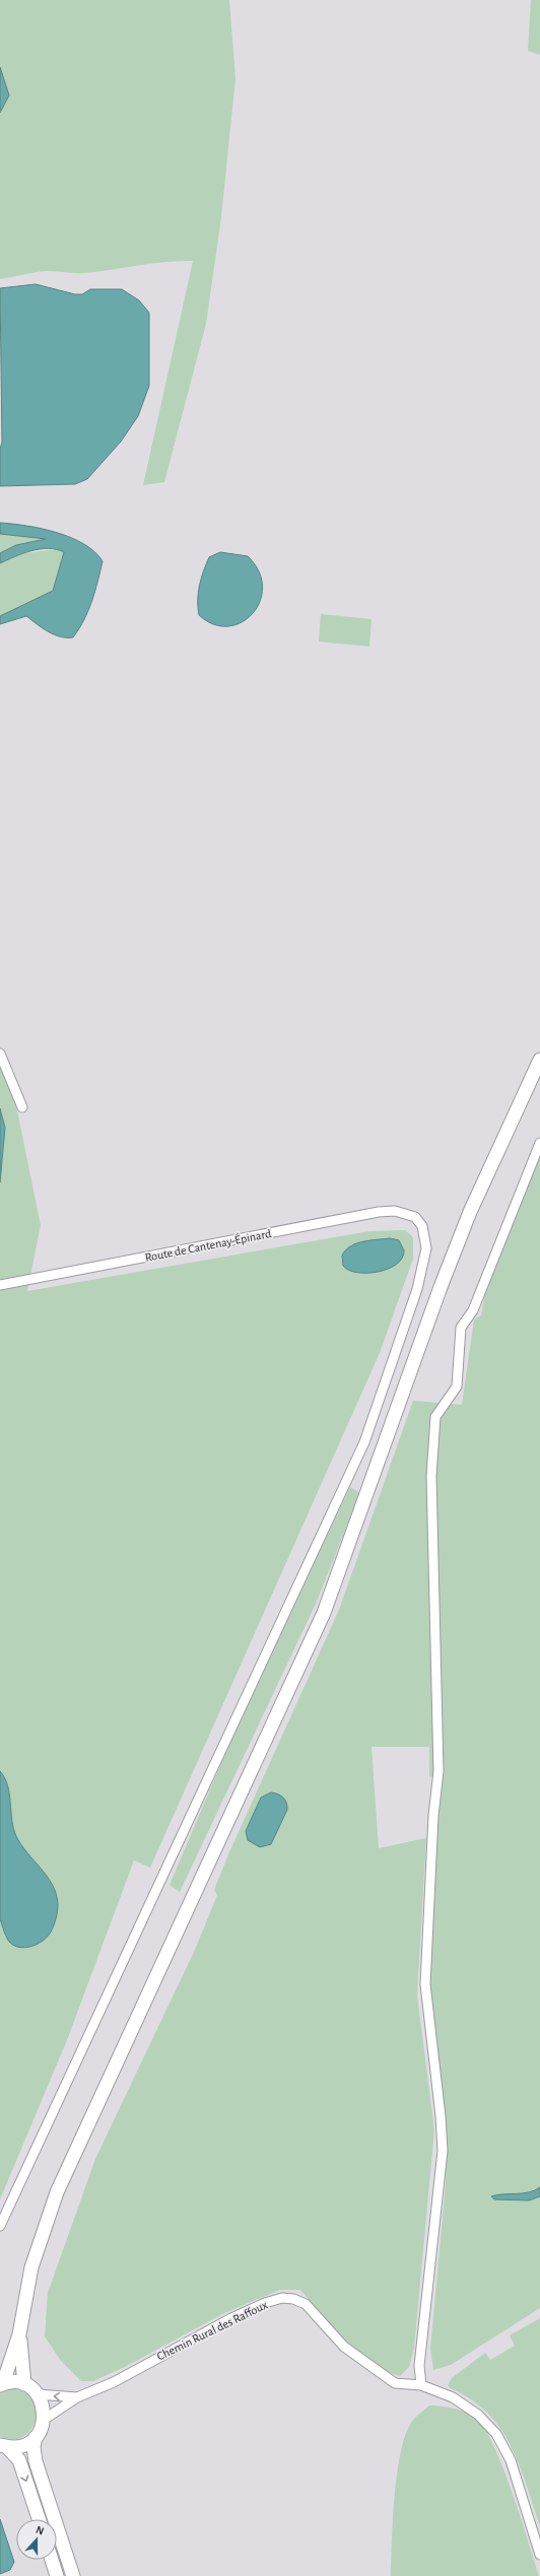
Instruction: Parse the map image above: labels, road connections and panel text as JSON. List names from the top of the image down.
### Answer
{
  "streets": {
    "street": ["Route de Cantenay-Épinard", "Chemin Rural des Raffoux"]
  },
  "north": "top"
}
